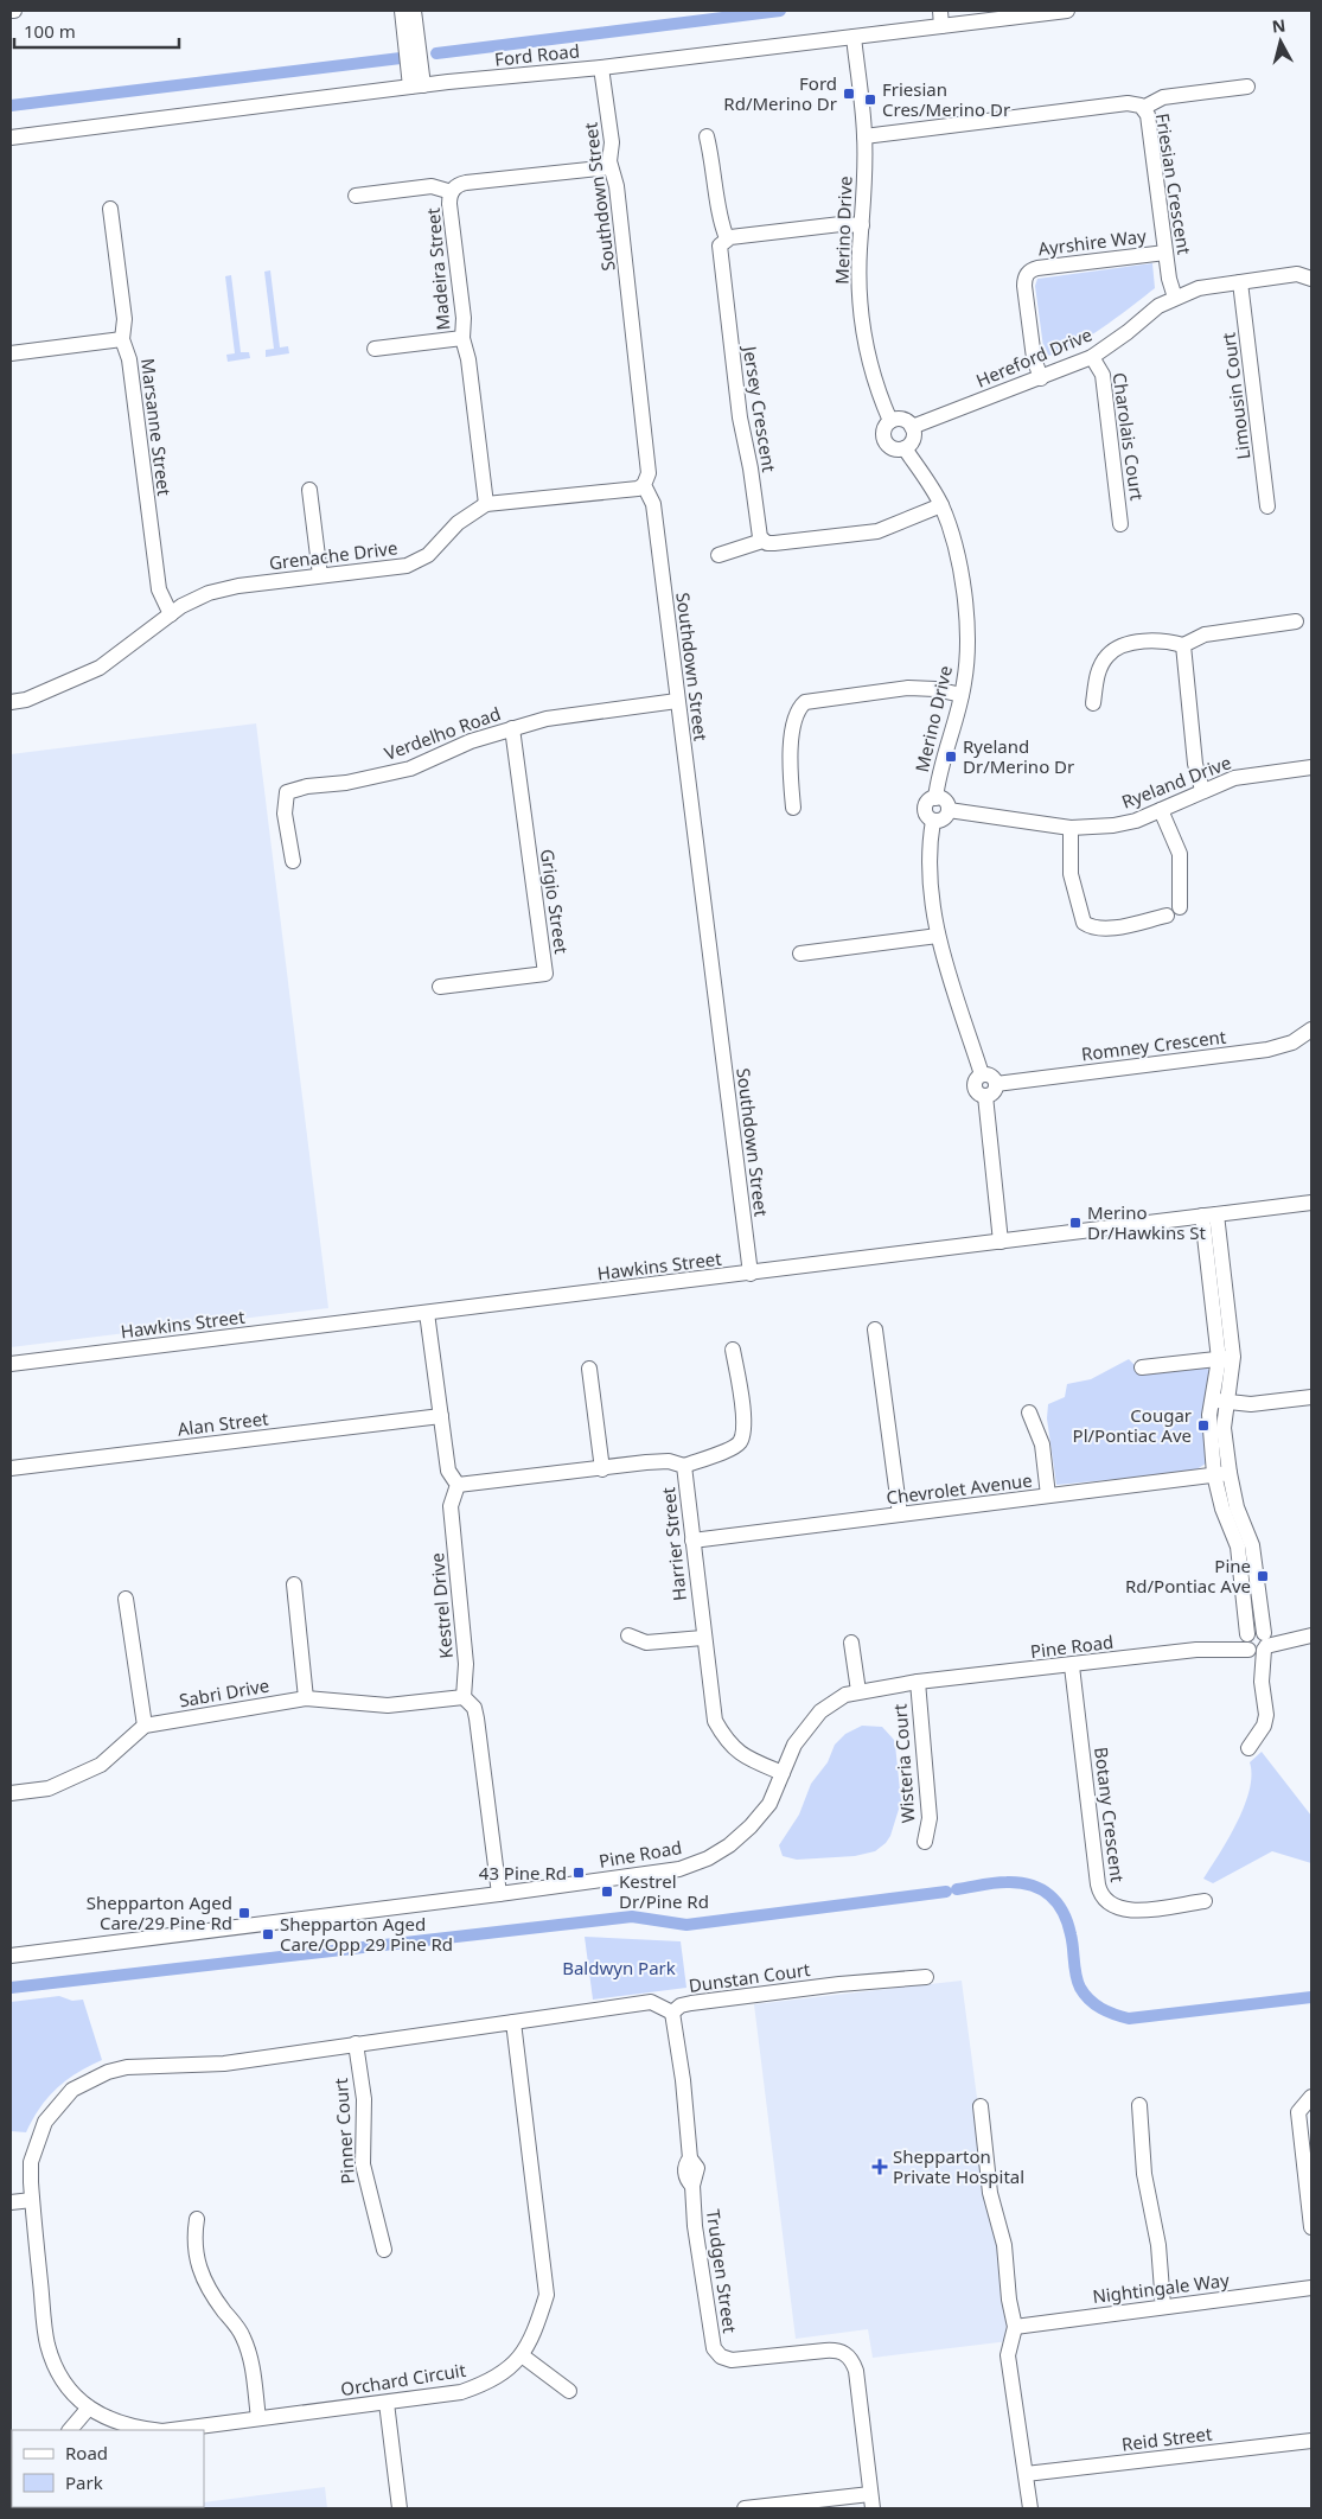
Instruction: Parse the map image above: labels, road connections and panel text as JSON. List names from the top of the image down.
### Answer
{
  "streets": {
    "street": [
      "Ford Road",
      "Friesian Crescent",
      "Southdown Street",
      "Merino Drive",
      "Ayrshire Way",
      "Madeira Street",
      "Hereford Drive",
      "Limousin Court",
      "Jersey Crescent",
      "Marsanne Street",
      "Charolais Court",
      "Grenache Drive",
      "Verdelho Road",
      "Ryeland Drive",
      "Grigio Street",
      "Romney Crescent",
      "Hawkins Street",
      "Alan Street",
      "Chevrolet Avenue",
      "Harrier Street",
      "Kestrel Drive",
      "Pine Road",
      "Sabri Drive",
      "Wisteria Court",
      "Botany Crescent",
      "Dunstan Court",
      "Pinner Court",
      "Trudgen Street",
      "Nightingale Way",
      "Orchard Circuit",
      "Reid Street"
    ]
  },
  "crossings": [
    ["Ford Road", "Southdown Street"],
    ["Ford Road", "Merino Drive"],
    ["Friesian Crescent", "Merino Drive"],
    ["Friesian Crescent", "Ayrshire Way"],
    ["Friesian Crescent", "Hereford Drive"],
    ["Southdown Street", "Madeira Street"],
    ["Southdown Street", "Grenache Drive"],
    ["Southdown Street", "Verdelho Road"],
    ["Southdown Street", "Hawkins Street"],
    ["Merino Drive", "Hereford Drive"],
    ["Merino Drive", "Ryeland Drive"],
    ["Ayrshire Way", "Hereford Drive"],
    ["Madeira Street", "Grenache Drive"],
    ["Hereford Drive", "Limousin Court"],
    ["Hereford Drive", "Charolais Court"],
    ["Marsanne Street", "Grenache Drive"],
    ["Verdelho Road", "Grigio Street"],
    ["Chevrolet Avenue", "Harrier Street"],
    ["Harrier Street", "Kestrel Drive"],
    ["Harrier Street", "Pine Road"],
    ["Kestrel Drive", "Sabri Drive"],
    ["Pine Road", "Wisteria Court"],
    ["Pine Road", "Botany Crescent"],
    ["Dunstan Court", "Trudgen Street"],
    ["Dunstan Court", "Orchard Circuit"],
    ["Pinner Court", "Orchard Circuit"]
  ],
  "parks": ["Baldwyn Park"],
  "places": {
    "transit": [
      "Ford Rd/Merino Dr",
      "Friesian Cres/Merino Dr",
      "Ryeland Dr/Merino Dr",
      "Merino Dr/Hawkins St",
      "Cougar Pl/Pontiac Ave",
      "Pine Rd/Pontiac Ave",
      "43 Pine Rd",
      "Kestrel Dr/Pine Rd",
      "Shepparton Aged Care/29 Pine Rd",
      "Shepparton Aged Care/Opp 29 Pine Rd"
    ],
    "health": ["Shepparton Private Hospital"]
  },
  "legend": ["Road", "Park"],
  "scale_bar": "100 m",
  "north": "top"
}
